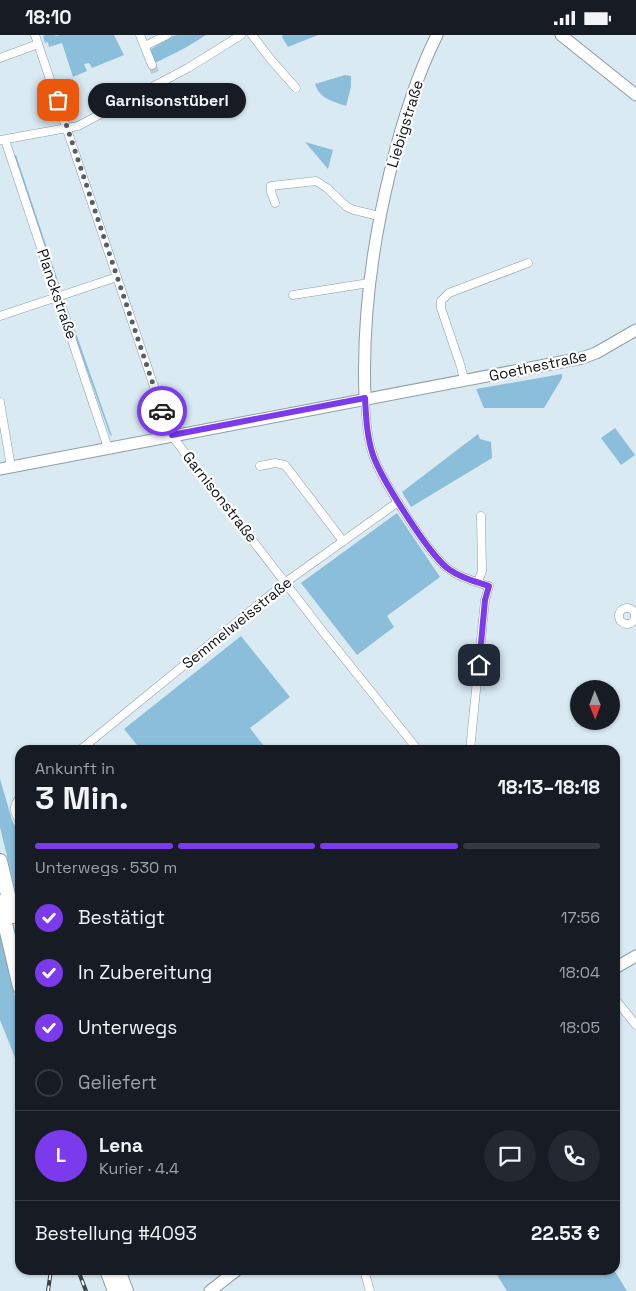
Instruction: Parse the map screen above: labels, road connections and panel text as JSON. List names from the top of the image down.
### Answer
{
  "streets": {
    "main road": ["Liebigstraße", "Goethestraße"],
    "street": ["Planckstraße", "Garnisonstraße", "Semmelweisstraße"]
  },
  "crossings": [
    ["Liebigstraße", "Goethestraße"],
    ["Planckstraße", "Goethestraße"],
    ["Goethestraße", "Garnisonstraße"],
    ["Garnisonstraße", "Semmelweisstraße"]
  ],
  "places": ["Garnisonstüberl"],
  "north": "bottom",
  "page": {
    "status": "18:10",
    "bubble": "Garnisonstüberl",
    "heading": ["3 Min.", "Ankunft in", "18:13–18:18"],
    "panel": [
      "Lena",
      "Kurier · 4.4",
      "Bestellung #4093",
      "22.53 €"
    ],
    "bar": "Unterwegs · 530 m",
    "list": [
      ["Bestätigt", "17:56"],
      ["In Zubereitung", "18:04"],
      ["Unterwegs", "18:05"],
      "Geliefert"
    ],
    "round": "L"
  }
}
